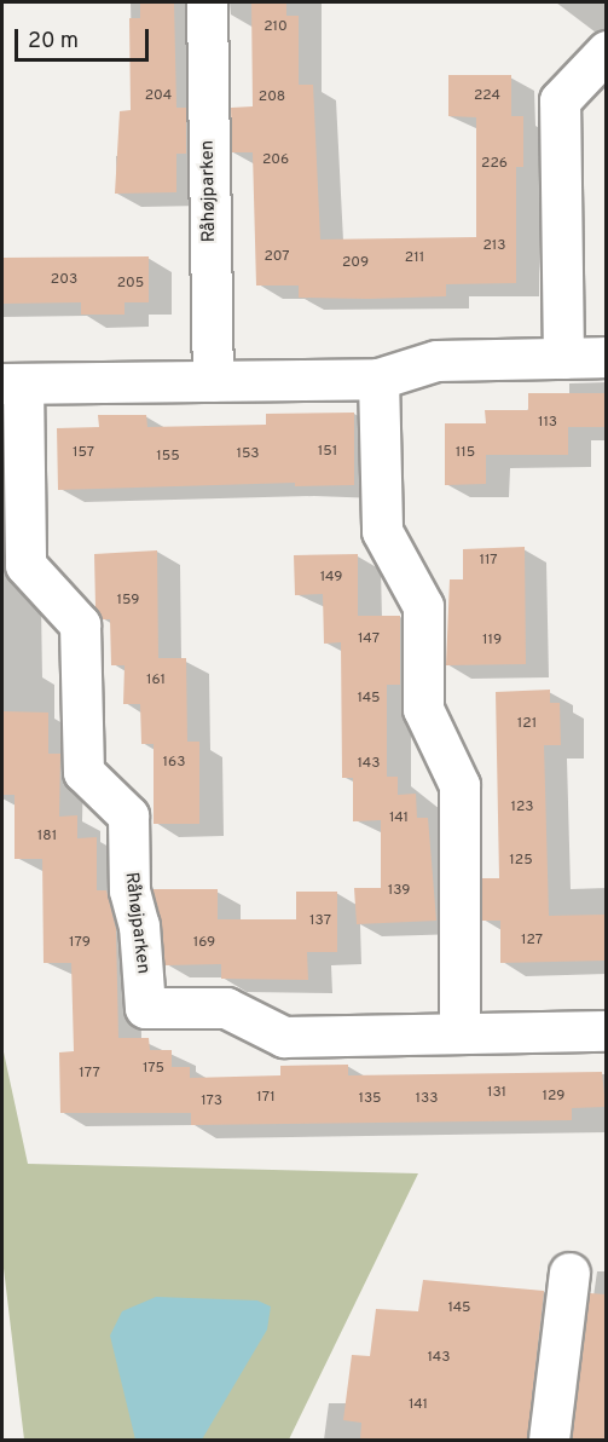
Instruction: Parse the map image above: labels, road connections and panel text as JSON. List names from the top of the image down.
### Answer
{
  "streets": {
    "street": ["Råhøjparken"]
  },
  "house_numbers": [
    "210",
    "204",
    "224",
    "208",
    "206",
    "226",
    "213",
    "207",
    "211",
    "209",
    "203",
    "205",
    "113",
    "151",
    "157",
    "115",
    "153",
    "155",
    "117",
    "149",
    "159",
    "147",
    "119",
    "161",
    "145",
    "121",
    "163",
    "143",
    "123",
    "141",
    "181",
    "125",
    "139",
    "137",
    "127",
    "179",
    "169",
    "175",
    "177",
    "131",
    "129",
    "171",
    "135",
    "133",
    "173",
    "145",
    "143",
    "141"
  ],
  "scale_bar": "20 m"
}
